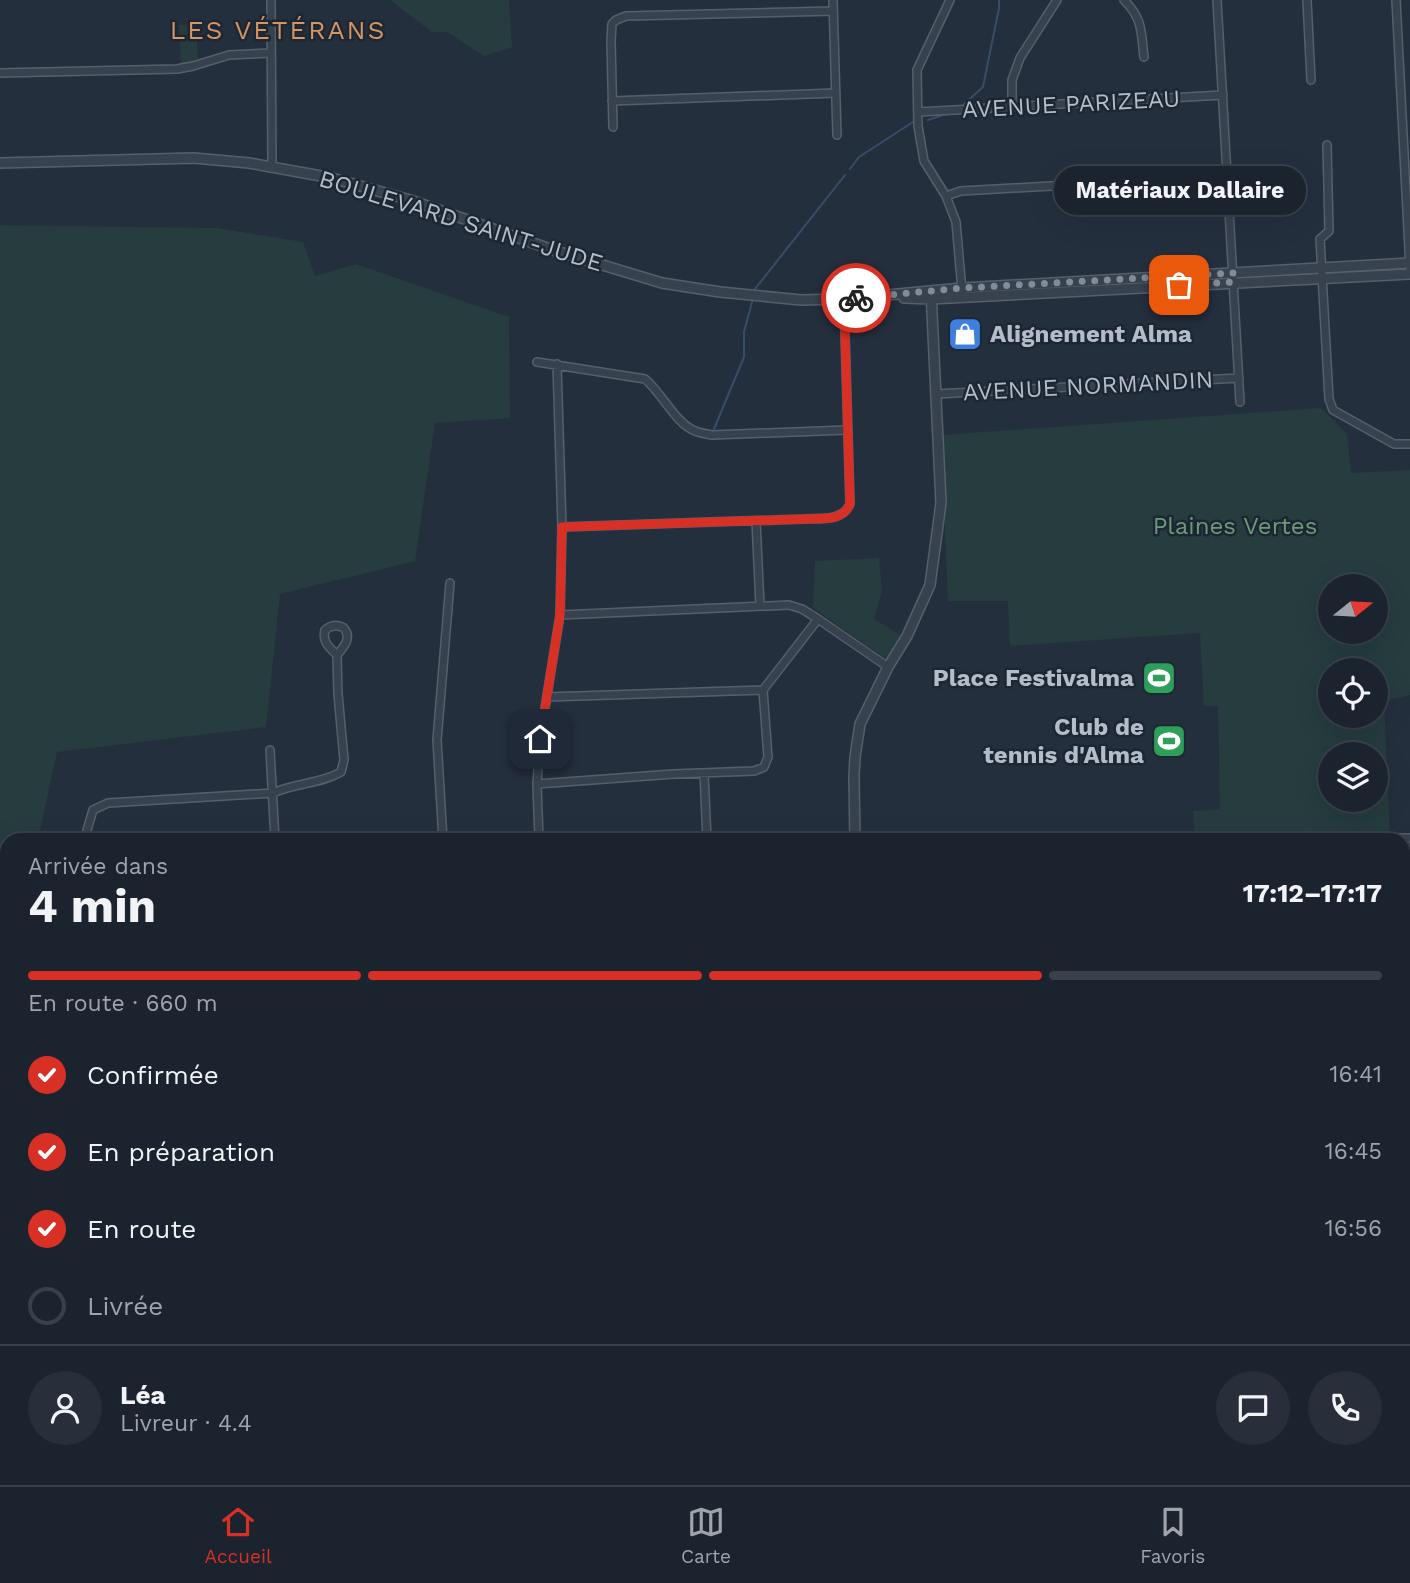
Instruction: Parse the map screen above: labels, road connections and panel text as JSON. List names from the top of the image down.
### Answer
{
  "streets": {
    "street": ["AVENUE PARIZEAU", "BOULEVARD SAINT-JUDE", "AVENUE NORMANDIN"]
  },
  "districts": ["LES VÉTÉRANS"],
  "parks": ["Plaines Vertes"],
  "places": {
    "other": ["Matériaux Dallaire"],
    "shop": ["Alignement Alma"],
    "sports": ["Place Festivalma", "Club de tennis d'Alma"]
  },
  "north": "right",
  "page": {
    "bubble": "Matériaux Dallaire",
    "heading": ["4 min", "Arrivée dans", "17:12–17:17"],
    "panel": ["Léa", "Livreur · 4.4"],
    "bar": "En route · 660 m",
    "list": [
      ["Confirmée", "16:41"],
      ["En préparation", "16:45"],
      ["En route", "16:56"],
      "Livrée"
    ],
    "tabs": ["Accueil", "Carte", "Favoris"]
  }
}
